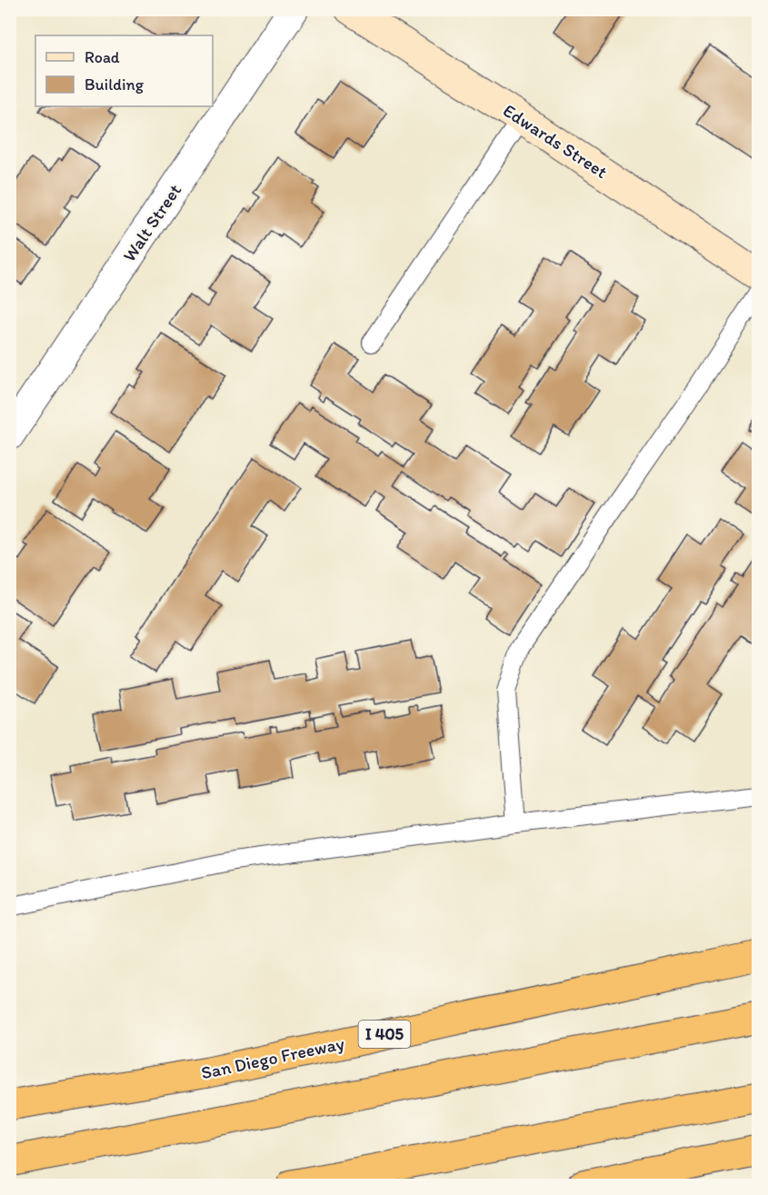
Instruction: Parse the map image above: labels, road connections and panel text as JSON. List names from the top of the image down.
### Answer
{
  "streets": {
    "highway": ["I 405", "San Diego Freeway"],
    "street": ["Edwards Street", "Walt Street"]
  },
  "legend": ["Road", "Building"]
}
